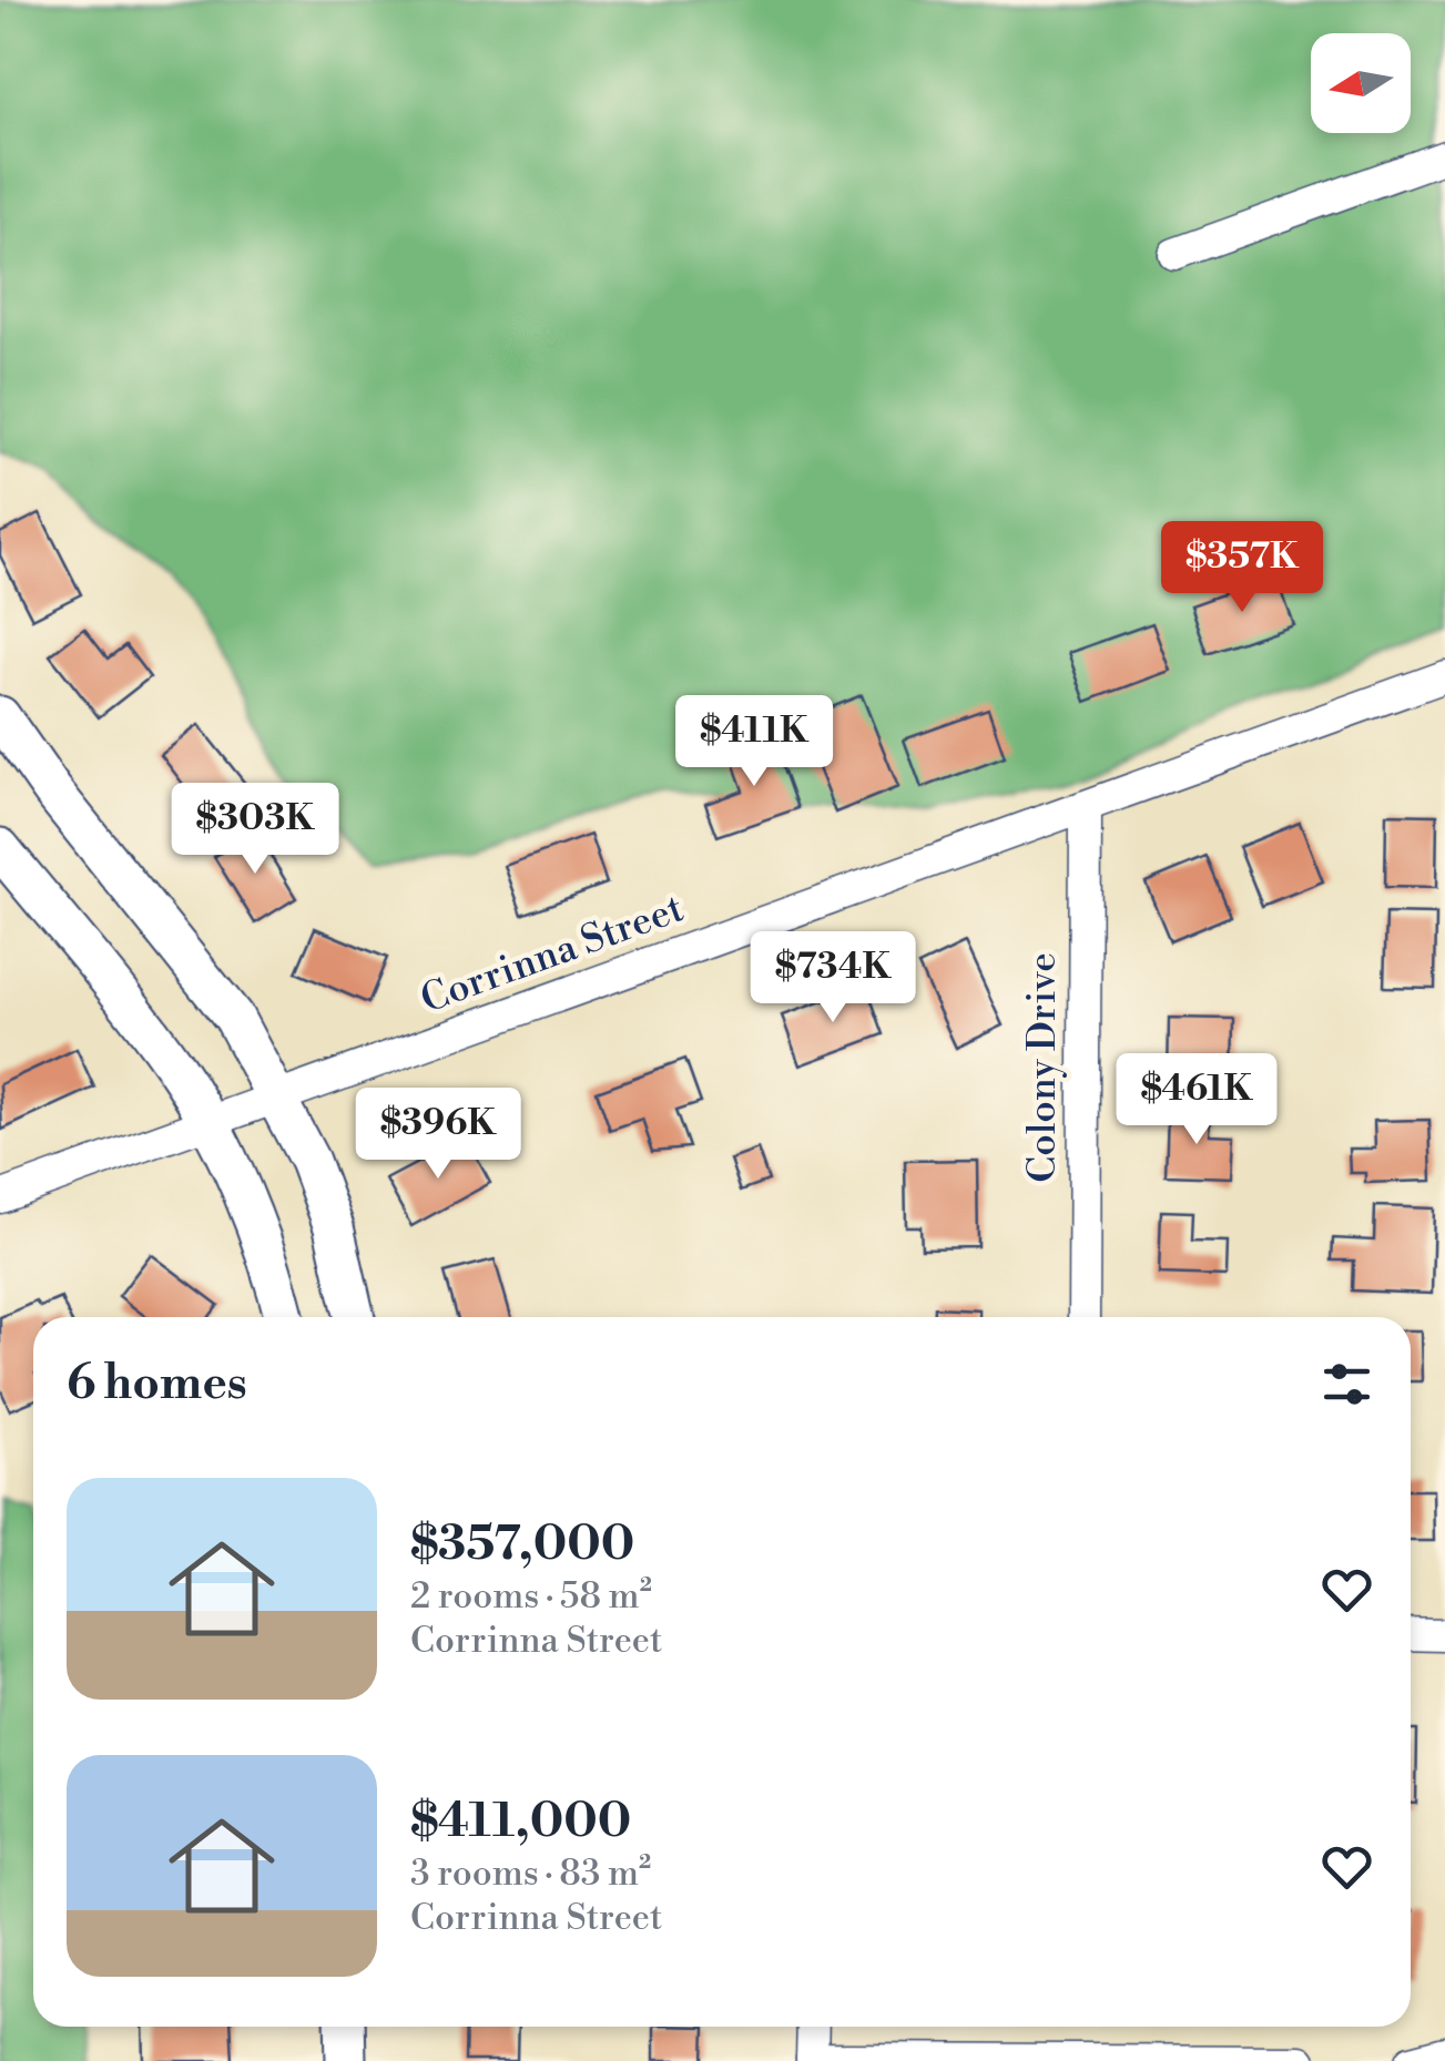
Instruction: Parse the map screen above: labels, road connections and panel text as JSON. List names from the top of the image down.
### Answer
{
  "streets": {
    "street": ["Corrinna Street", "Colony Drive"]
  },
  "crossings": [
    ["Corrinna Street", "Colony Drive"]
  ],
  "north": "left",
  "page": {
    "price": [
      "$357K",
      "$411K",
      "$303K",
      "$734K",
      "$461K",
      "$396K"
    ],
    "heading": "6 homes",
    "list": [
      {
        "name": "$357,000",
        "note": "2 rooms · 58 m² · Corrinna Street"
      },
      {
        "name": "$411,000",
        "note": "3 rooms · 83 m² · Corrinna Street"
      }
    ]
  }
}
